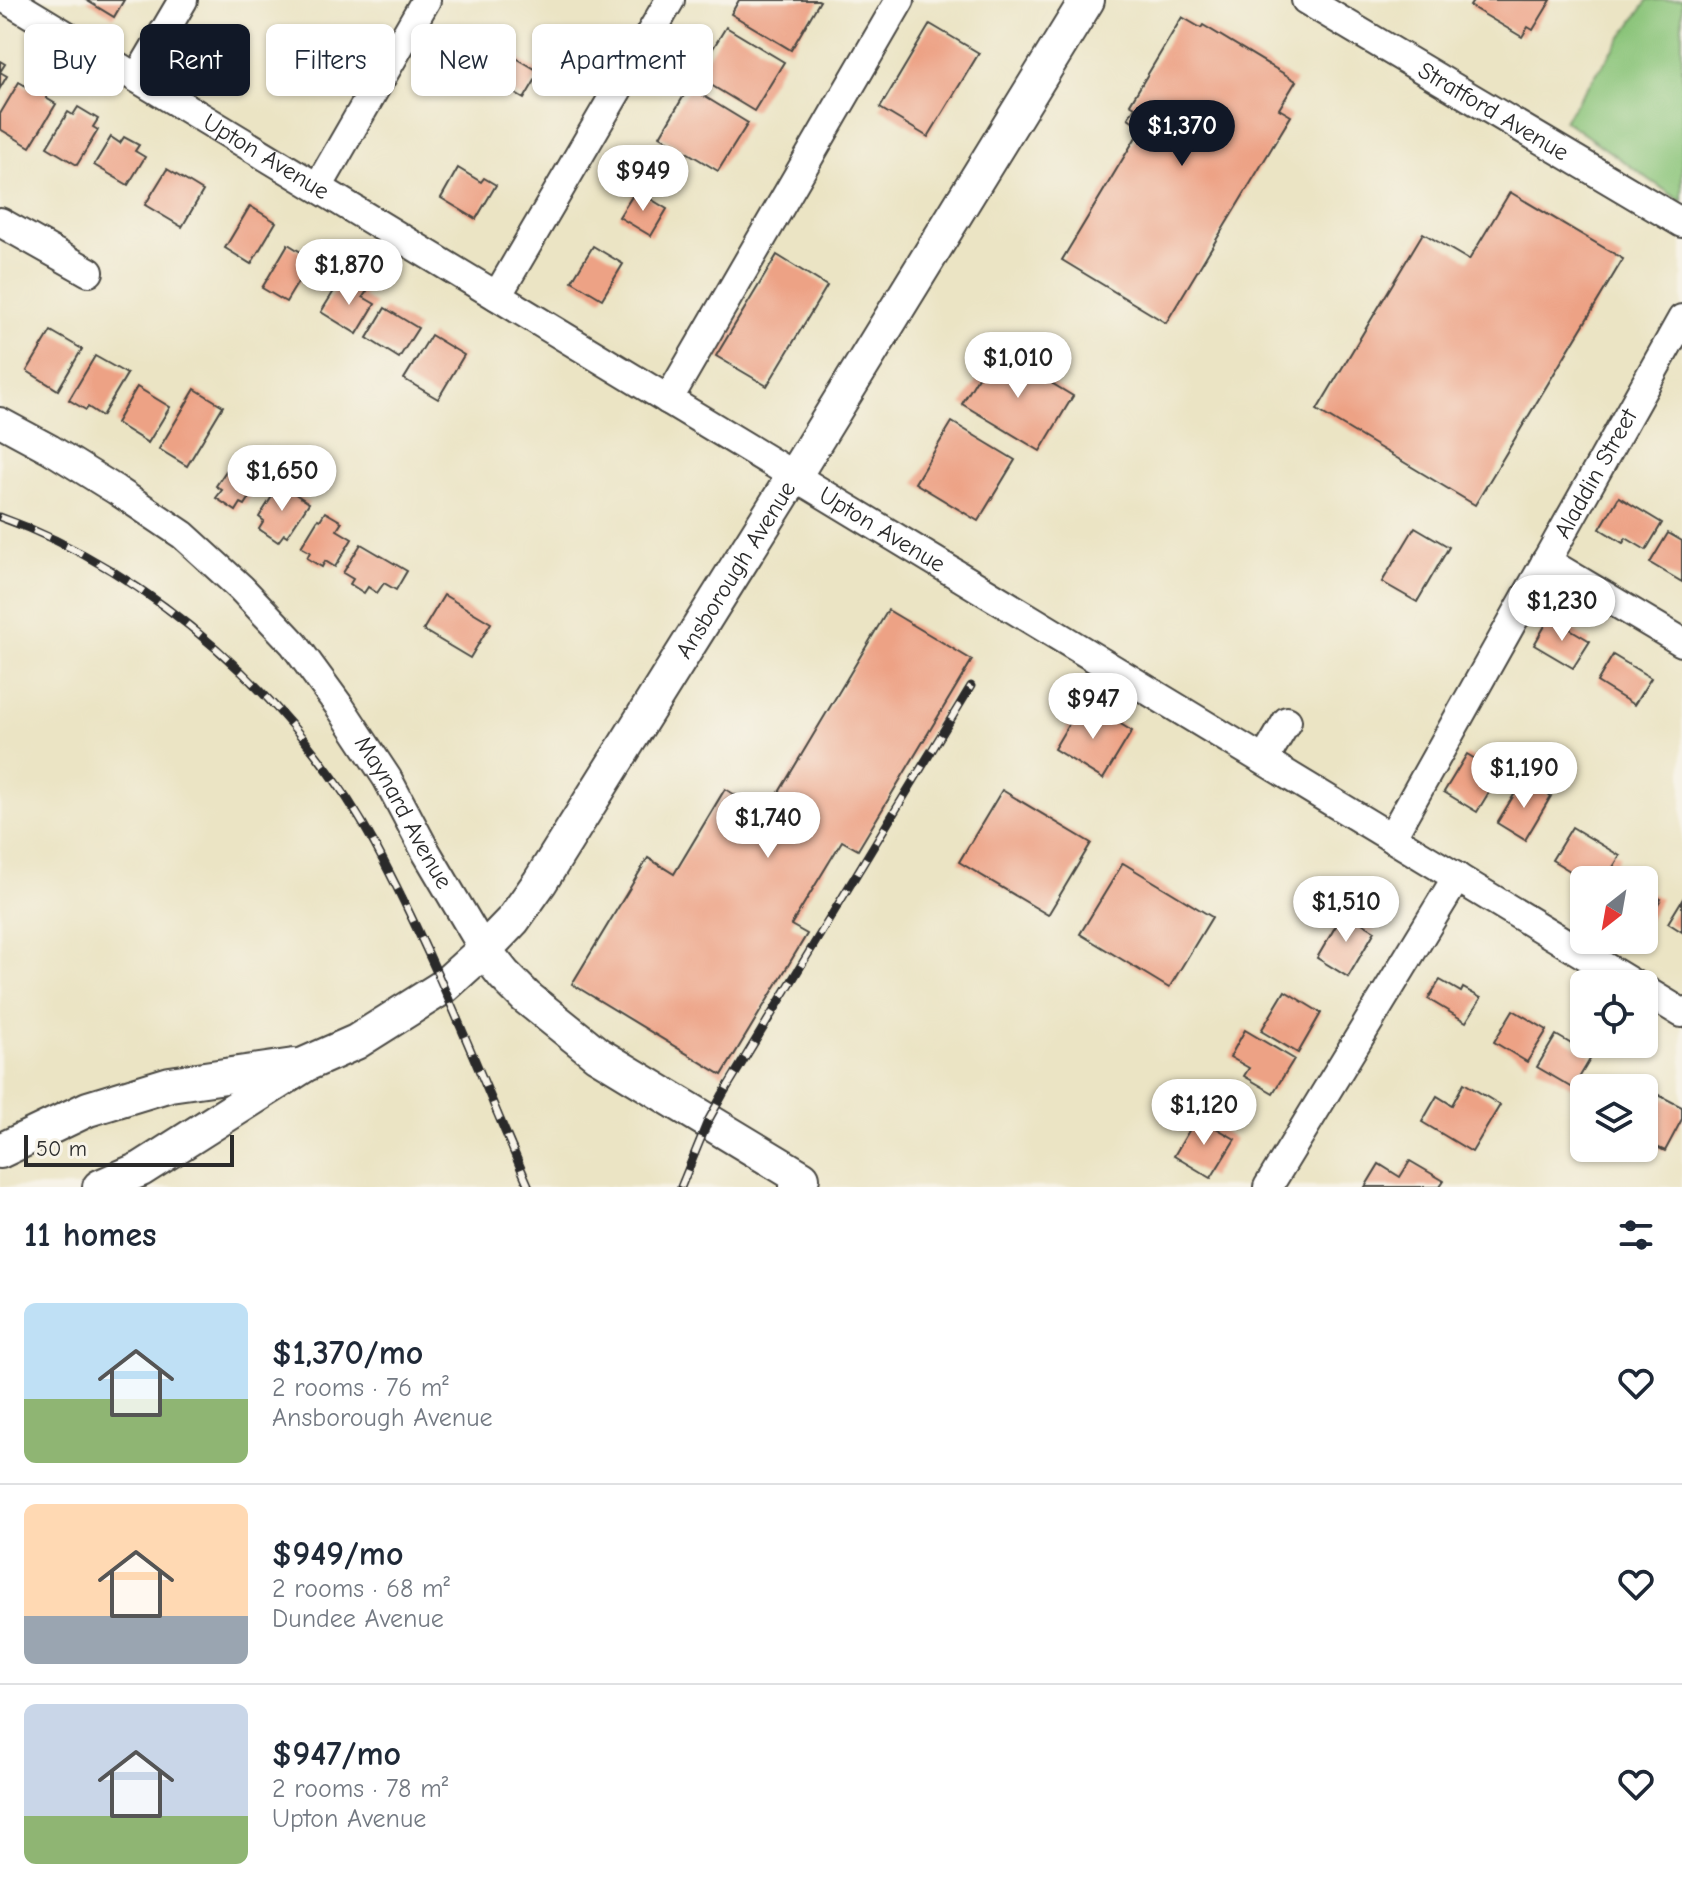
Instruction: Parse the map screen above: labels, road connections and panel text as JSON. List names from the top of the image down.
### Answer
{
  "streets": {
    "main road": ["Ansborough Avenue", "Maynard Avenue"],
    "street": ["Stratford Avenue", "Upton Avenue", "Aladdin Street"]
  },
  "crossings": [
    ["Upton Avenue", "Aladdin Street"],
    ["Upton Avenue", "Ansborough Avenue"],
    ["Ansborough Avenue", "Maynard Avenue"]
  ],
  "scale_bar": "50 m",
  "north": "bottom left",
  "page": {
    "chip": [
      "Buy",
      "Rent",
      "Filters",
      "New",
      "Apartment"
    ],
    "price": [
      "$1,370",
      "$949",
      "$1,870",
      "$1,010",
      "$1,650",
      "$1,230",
      "$947",
      "$1,190",
      "$1,740",
      "$1,510",
      "$1,120"
    ],
    "scale": "50 m",
    "heading": "11 homes",
    "list": [
      {
        "name": "$1,370/mo",
        "note": "2 rooms · 76 m² · Ansborough Avenue"
      },
      {
        "name": "$949/mo",
        "note": "2 rooms · 68 m² · Dundee Avenue"
      },
      {
        "name": "$947/mo",
        "note": "2 rooms · 78 m² · Upton Avenue"
      }
    ]
  }
}
